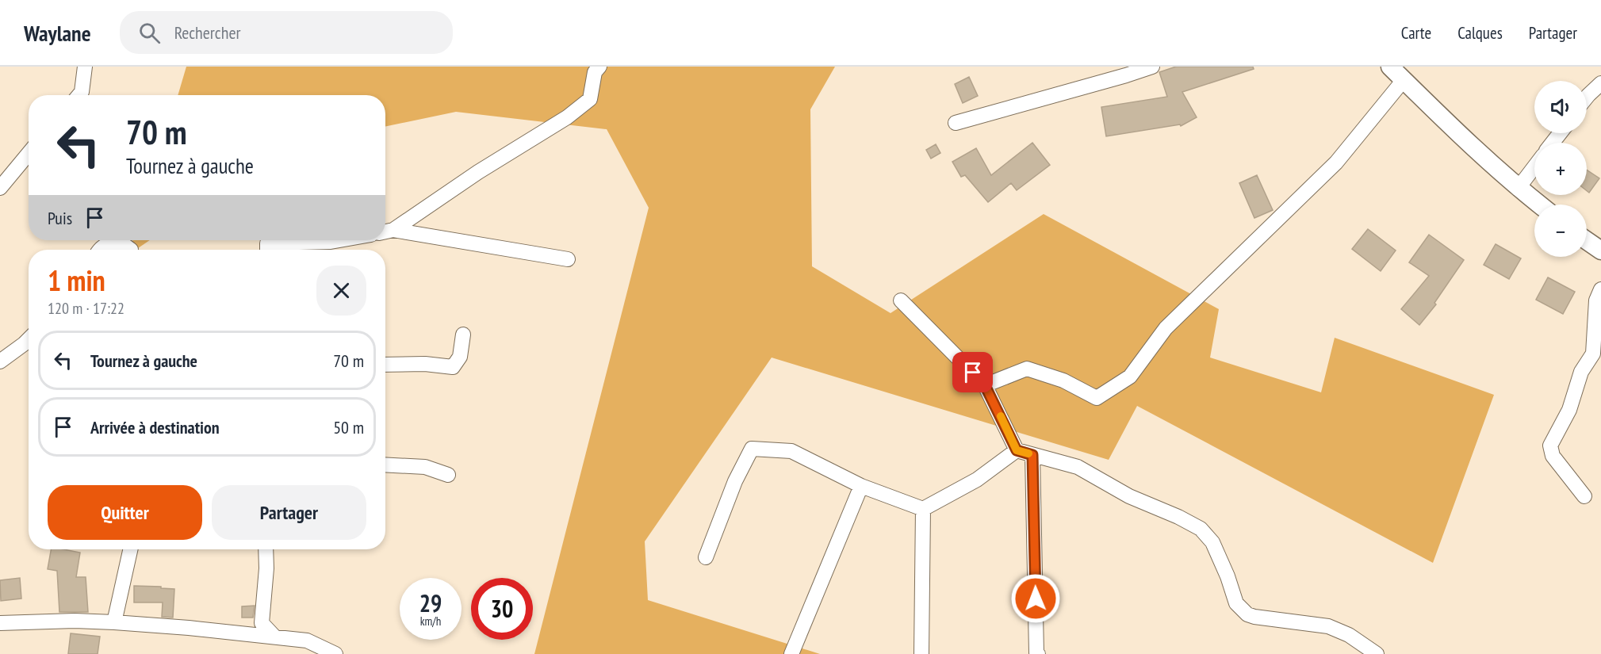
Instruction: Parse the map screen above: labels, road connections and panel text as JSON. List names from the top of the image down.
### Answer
{
  "page": {
    "header": "Waylane",
    "search": "Rechercher",
    "nav": ["Carte", "Calques", "Partager"],
    "map_buttons": ["+", "−"],
    "turn": ["70 m", "Tournez à gauche"],
    "then": "Puis",
    "heading": ["1 min", "120 m · 17:22"],
    "list": [
      {
        "name": "Tournez à gauche",
        "value": "70 m"
      },
      {
        "name": "Arrivée à destination",
        "value": "50 m"
      }
    ],
    "buttons": ["Quitter", "Partager"],
    "speed": "29 km/h",
    "limit": "30"
  }
}
